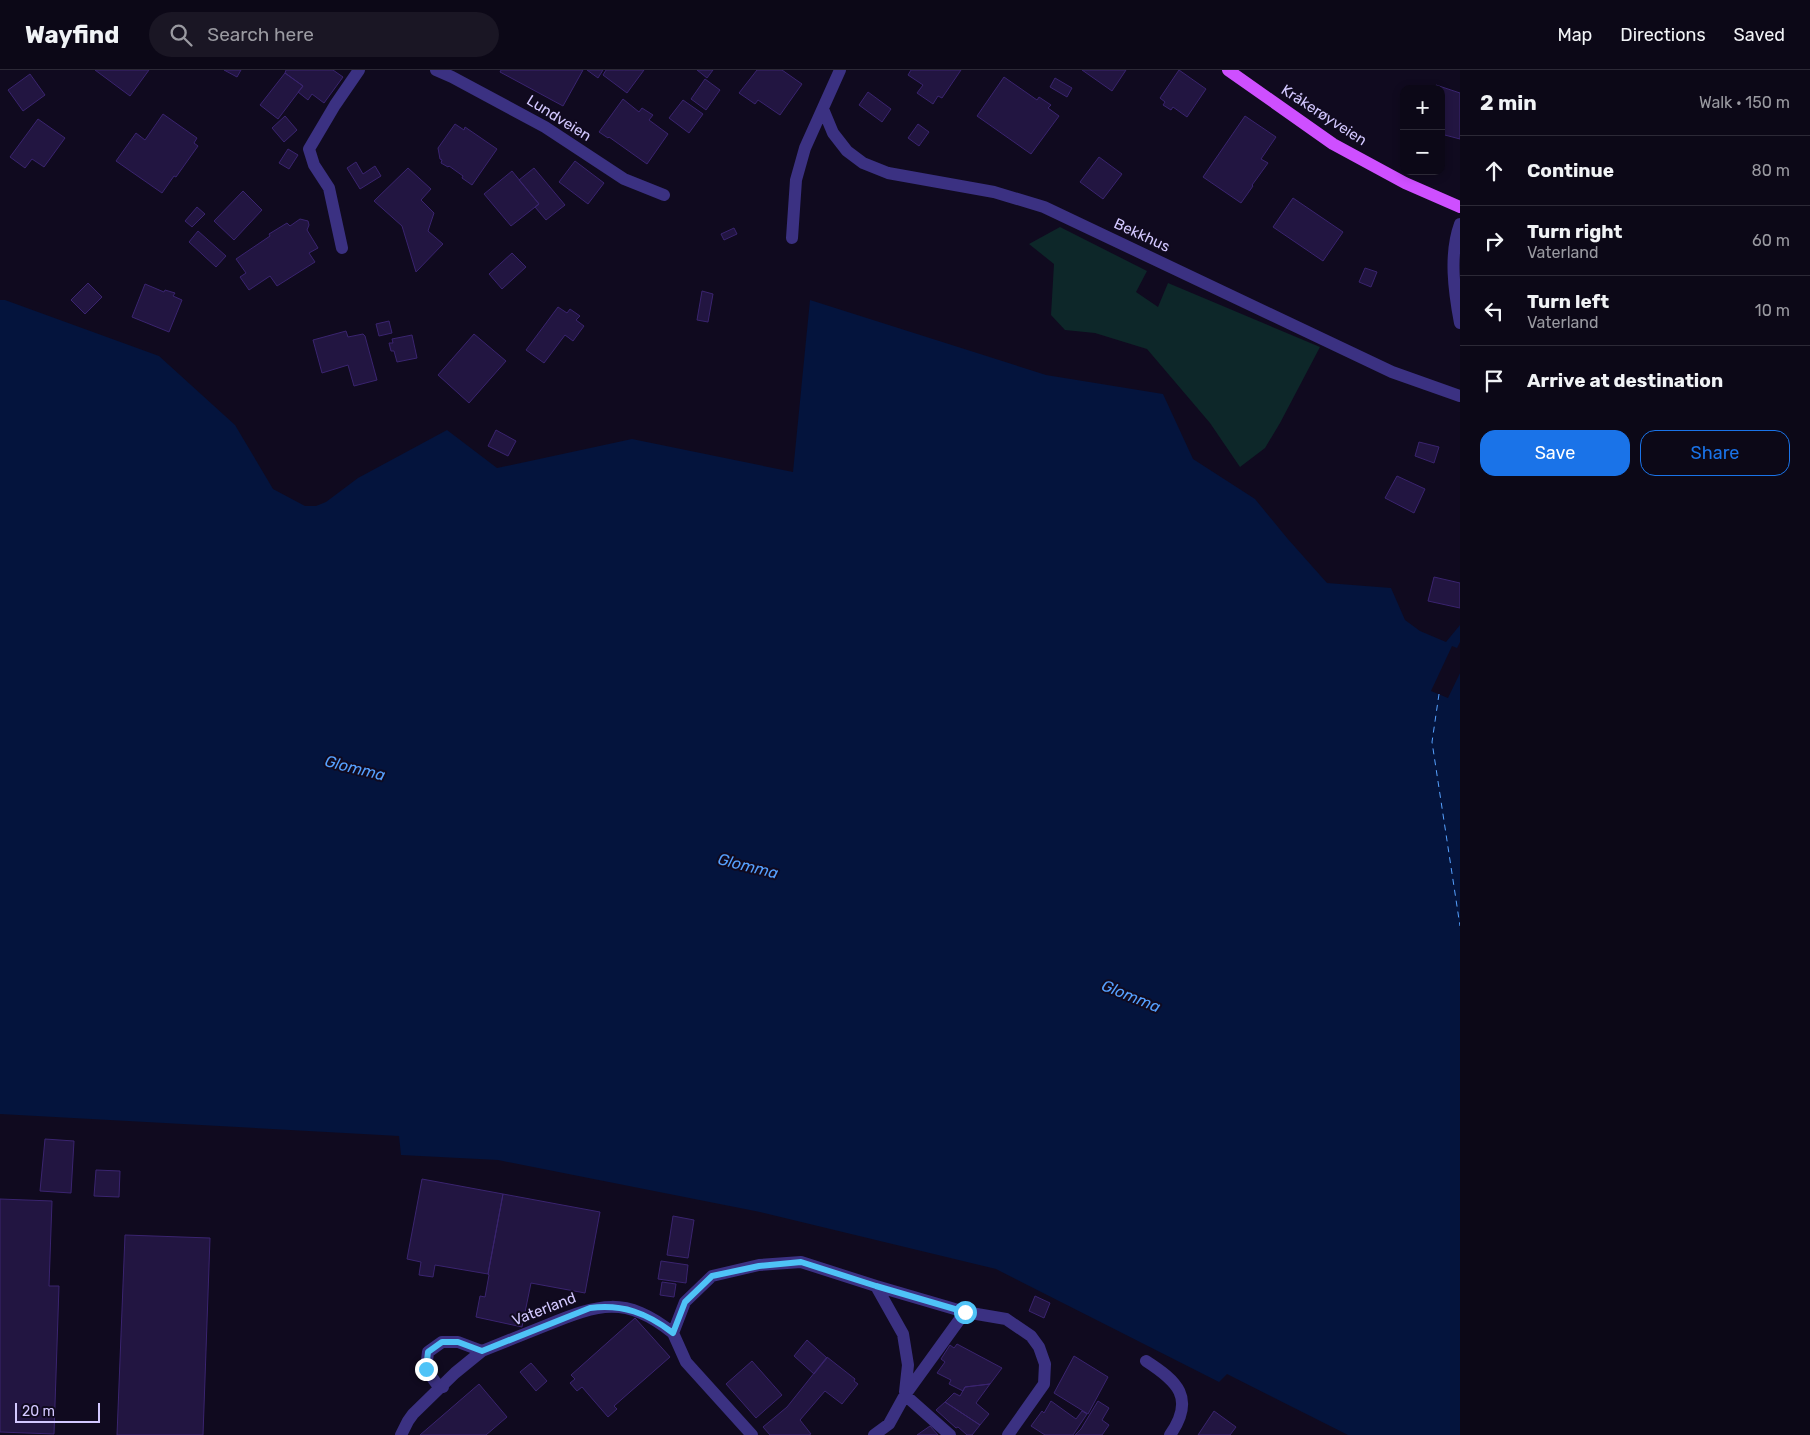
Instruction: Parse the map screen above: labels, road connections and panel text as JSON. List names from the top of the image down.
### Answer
{
  "streets": {
    "main road": ["Kråkerøyveien"],
    "street": ["Lundveien", "Bekkhus", "Vaterland"]
  },
  "water": ["Glomma"],
  "scale_bar": "20 m",
  "page": {
    "header": "Wayfind",
    "search": "Search here",
    "nav": ["Map", "Directions", "Saved"],
    "heading": ["2 min", "Walk · 150 m"],
    "map_buttons": ["+", "−"],
    "list": [
      ["Continue", "80 m"],
      ["Turn right", "Vaterland", "60 m"],
      ["Turn left", "Vaterland", "10 m"],
      "Arrive at destination"
    ],
    "buttons": ["Save", "Share"],
    "scale": "20 m"
  }
}
